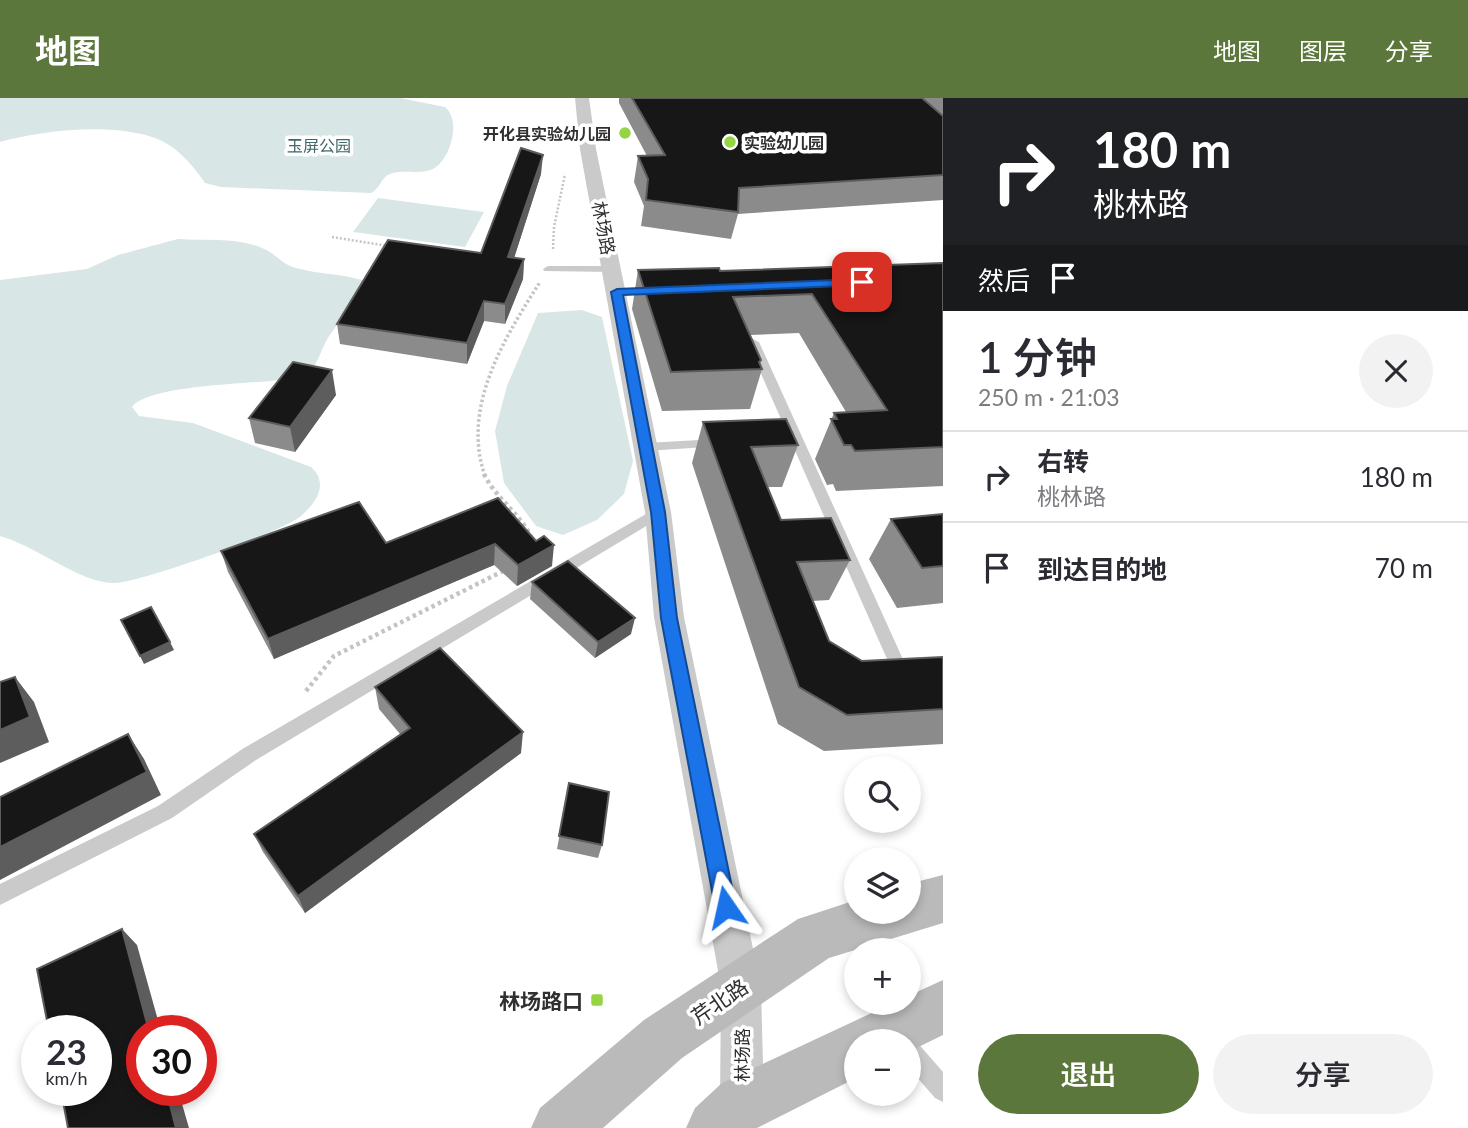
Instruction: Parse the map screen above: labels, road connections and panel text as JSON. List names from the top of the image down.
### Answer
{
  "streets": {
    "main road": ["芹北路"],
    "street": ["林场路"]
  },
  "crossings": [
    ["林场路", "芹北路"]
  ],
  "parks": ["玉屏公园"],
  "places": {
    "other": ["开化县实验幼儿园", "实验幼儿园"],
    "transit": ["林场路口"]
  },
  "page": {
    "header": "地图",
    "nav": ["地图", "图层", "分享"],
    "turn": ["180 m", "桃林路"],
    "then": "然后",
    "heading": ["1 分钟", "250 m · 21:03"],
    "list": [
      {
        "name": "右转",
        "note": "桃林路",
        "value": "180 m"
      },
      {
        "name": "到达目的地",
        "value": "70 m"
      }
    ],
    "map_buttons": ["+", "−"],
    "speed": "23 km/h",
    "limit": "30",
    "buttons": ["退出", "分享"]
  }
}
